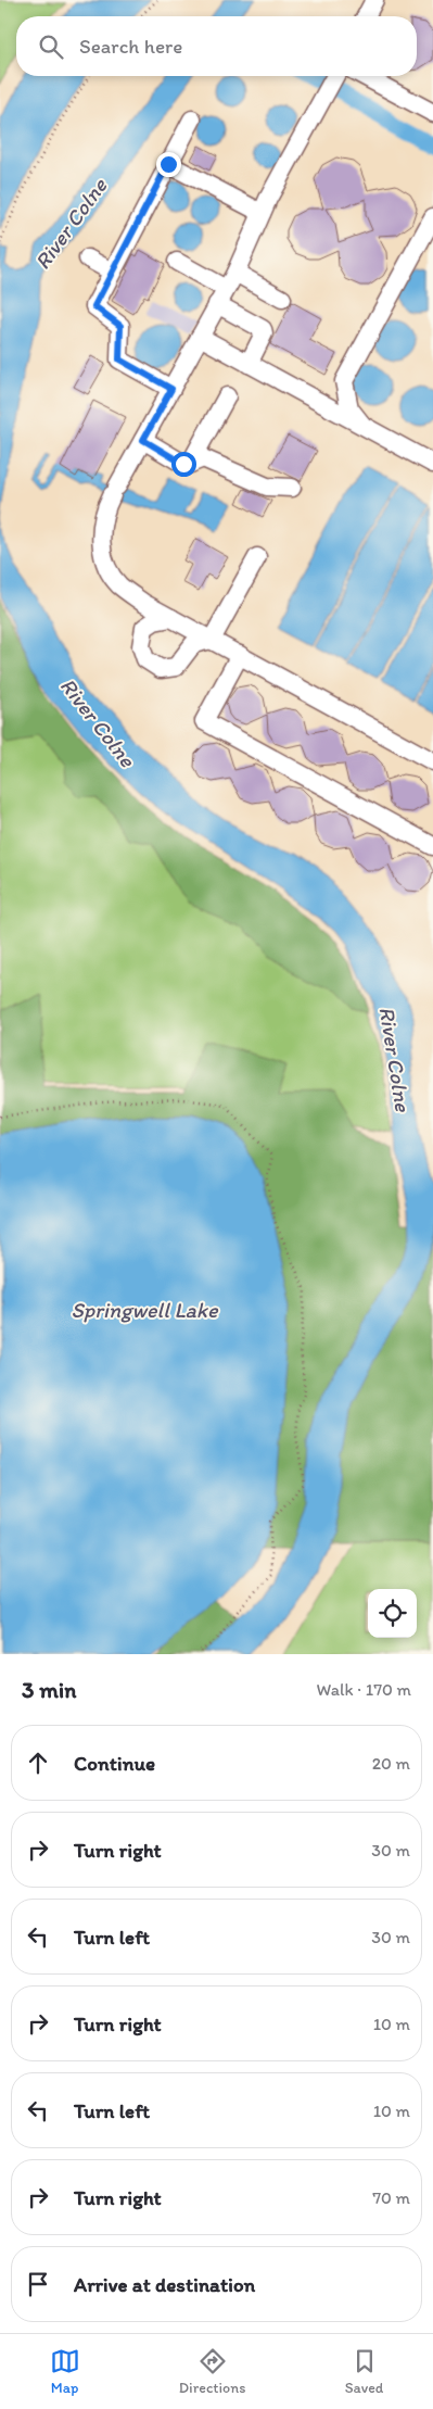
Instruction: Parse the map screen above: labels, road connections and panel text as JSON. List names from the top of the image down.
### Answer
{
  "water": ["River Colne", "Springwell Lake"],
  "page": {
    "search": "Search here",
    "heading": ["3 min", "Walk · 170 m"],
    "list": [
      ["Continue", "20 m"],
      ["Turn right", "30 m"],
      ["Turn left", "30 m"],
      ["Turn right", "10 m"],
      ["Turn left", "10 m"],
      ["Turn right", "70 m"],
      "Arrive at destination"
    ],
    "nav": ["Map", "Directions", "Saved"]
  }
}
